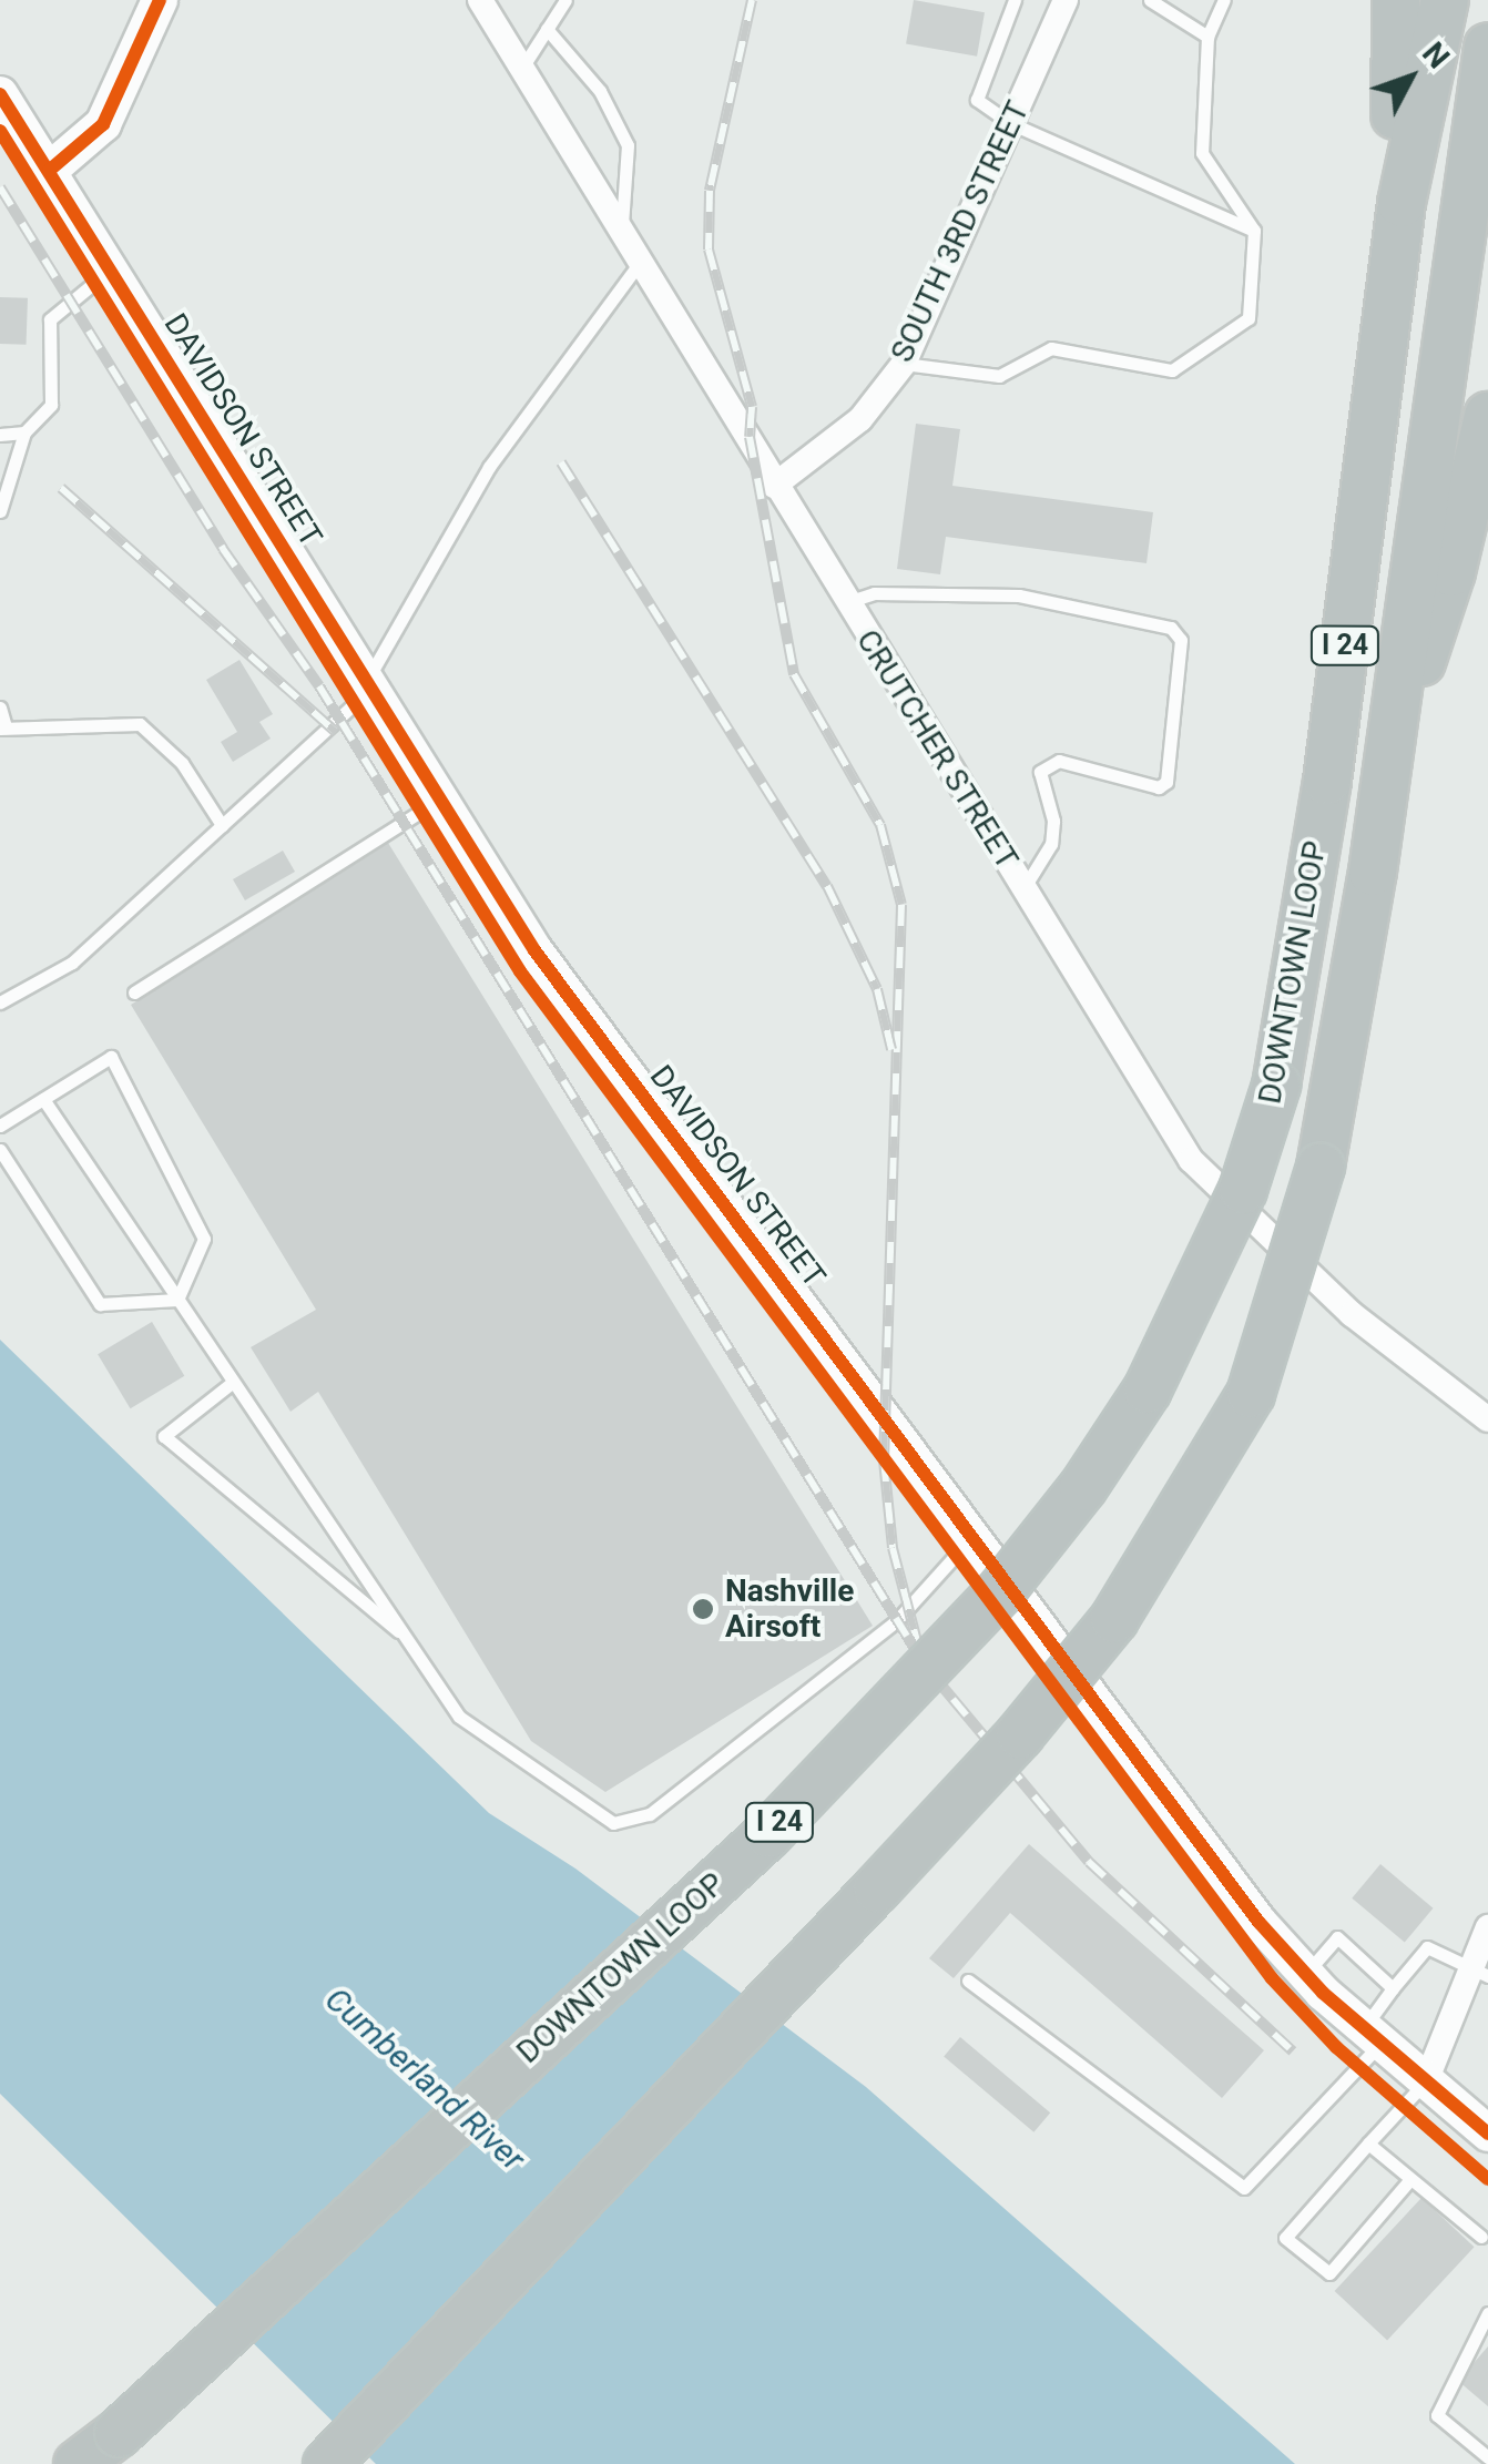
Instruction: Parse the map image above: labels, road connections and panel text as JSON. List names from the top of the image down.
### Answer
{
  "streets": {
    "highway": ["I 24", "DOWNTOWN LOOP"],
    "street": ["SOUTH 3RD STREET", "DAVIDSON STREET", "CRUTCHER STREET"]
  },
  "crossings": [
    ["SOUTH 3RD STREET", "CRUTCHER STREET"]
  ],
  "water": ["Cumberland River"],
  "places": ["Nashville Airsoft"],
  "north": "top right"
}
